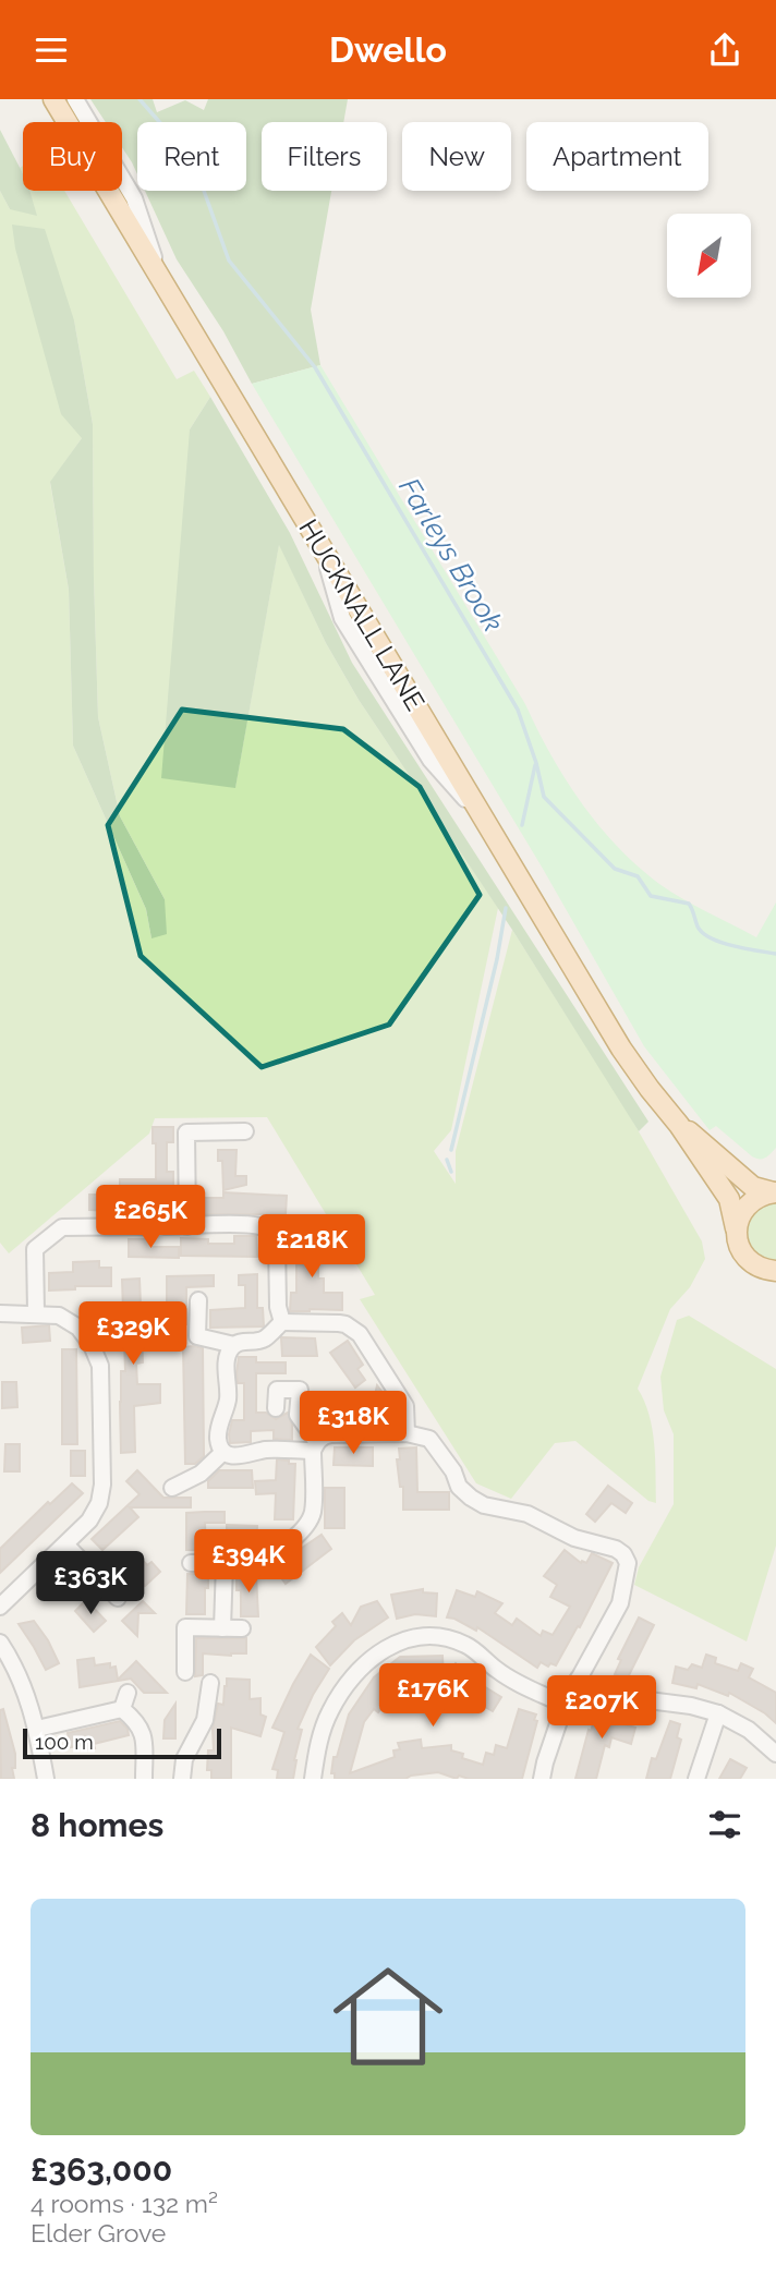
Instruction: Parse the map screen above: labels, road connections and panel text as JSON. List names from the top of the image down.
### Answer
{
  "streets": {
    "main road": ["HUCKNALL LANE"]
  },
  "water": ["Farleys Brook"],
  "scale_bar": "100 m",
  "north": "bottom left",
  "page": {
    "header": "Dwello",
    "chip": [
      "Buy",
      "Rent",
      "Filters",
      "New",
      "Apartment"
    ],
    "price": [
      "£265K",
      "£218K",
      "£329K",
      "£318K",
      "£394K",
      "£363K",
      "£176K",
      "£207K"
    ],
    "scale": "100 m",
    "heading": "8 homes",
    "list": [
      {
        "name": "£363,000",
        "note": "4 rooms · 132 m² · Elder Grove"
      }
    ]
  }
}
